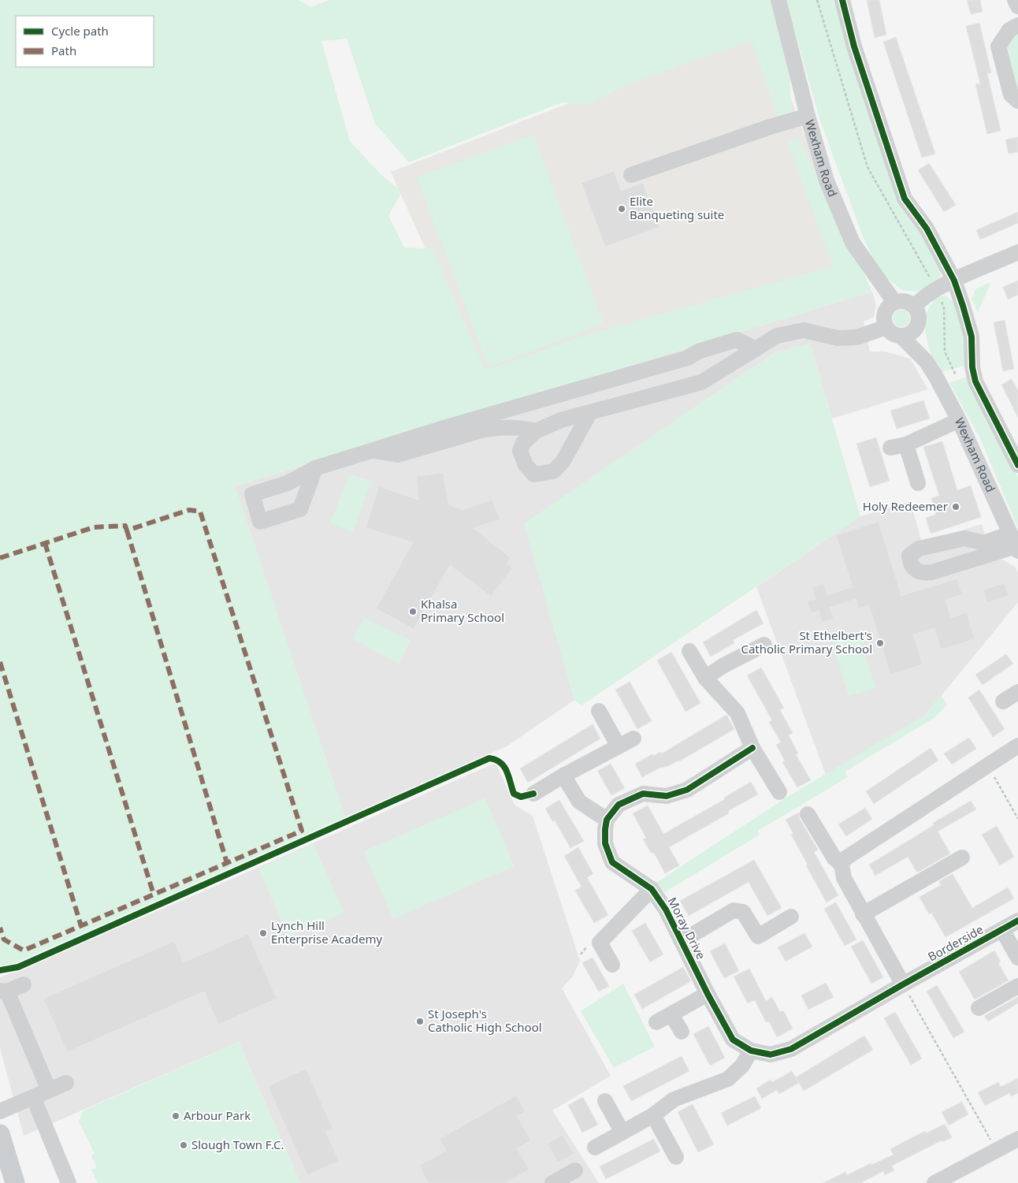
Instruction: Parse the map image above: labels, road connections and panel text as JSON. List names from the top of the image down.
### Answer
{
  "streets": {
    "street": ["Wexham Road", "Moray Drive", "Borderside"]
  },
  "crossings": [
    ["Moray Drive", "Borderside"]
  ],
  "places": [
    "Elite Banqueting suite",
    "Holy Redeemer",
    "Khalsa Primary School",
    "St Ethelbert's Catholic Primary School",
    "Lynch Hill Enterprise Academy",
    "St Joseph's Catholic High School",
    "Arbour Park",
    "Slough Town F.C."
  ],
  "legend": ["Cycle path", "Path"]
}
